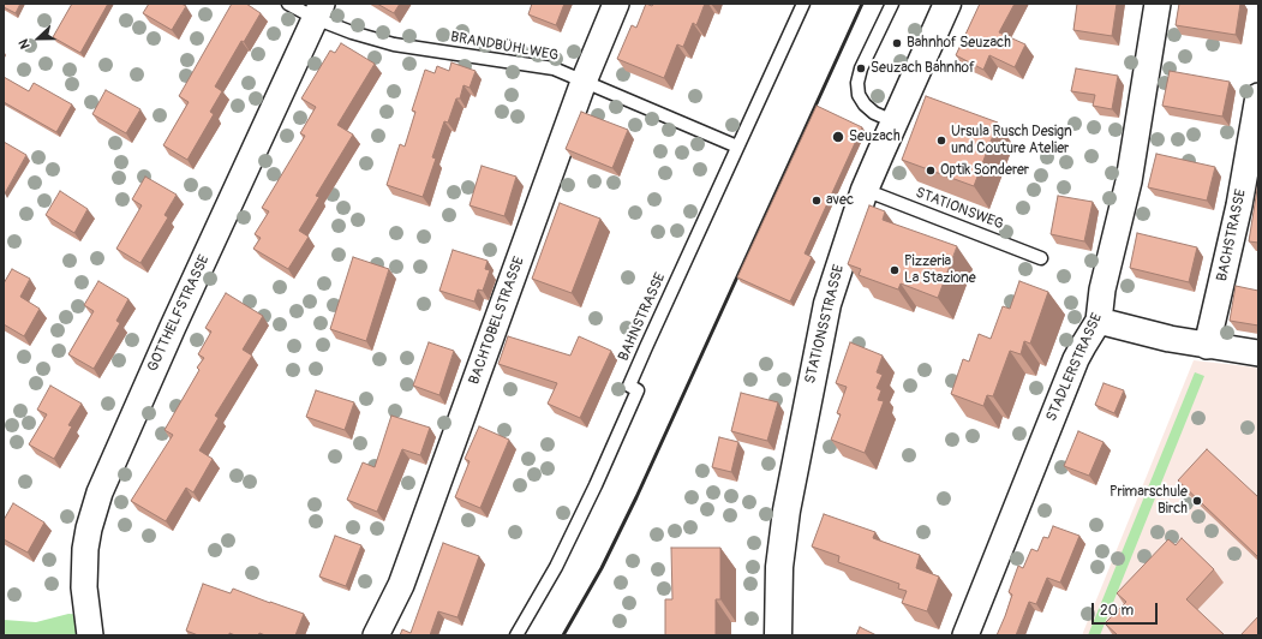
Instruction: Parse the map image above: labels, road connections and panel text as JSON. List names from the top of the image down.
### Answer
{
  "streets": {
    "main road": ["STATIONSSTRASSE"],
    "street": [
      "BACHSTRASSE",
      "GOTTHELFSTRASSE",
      "BACHTOBELSTRASSE",
      "STADLERSTRASSE"
    ],
    "lane": ["BRANDBÜHLWEG", "STATIONSWEG", "BAHNSTRASSE"]
  },
  "crossings": [
    ["BRANDBÜHLWEG", "GOTTHELFSTRASSE"],
    ["BRANDBÜHLWEG", "BAHNSTRASSE"],
    ["BRANDBÜHLWEG", "BACHTOBELSTRASSE"],
    ["STATIONSWEG", "STATIONSSTRASSE"]
  ],
  "places": [
    "Bahnhof Seuzach",
    "Seuzach Bahnhof",
    "Seuzach",
    "Ursula Rusch Design und Couture Atelier",
    "Optik Sonderer",
    "avec",
    "Pizzeria La Stazione",
    "Primarschule Birch"
  ],
  "scale_bar": "20 m",
  "north": "left"
}
